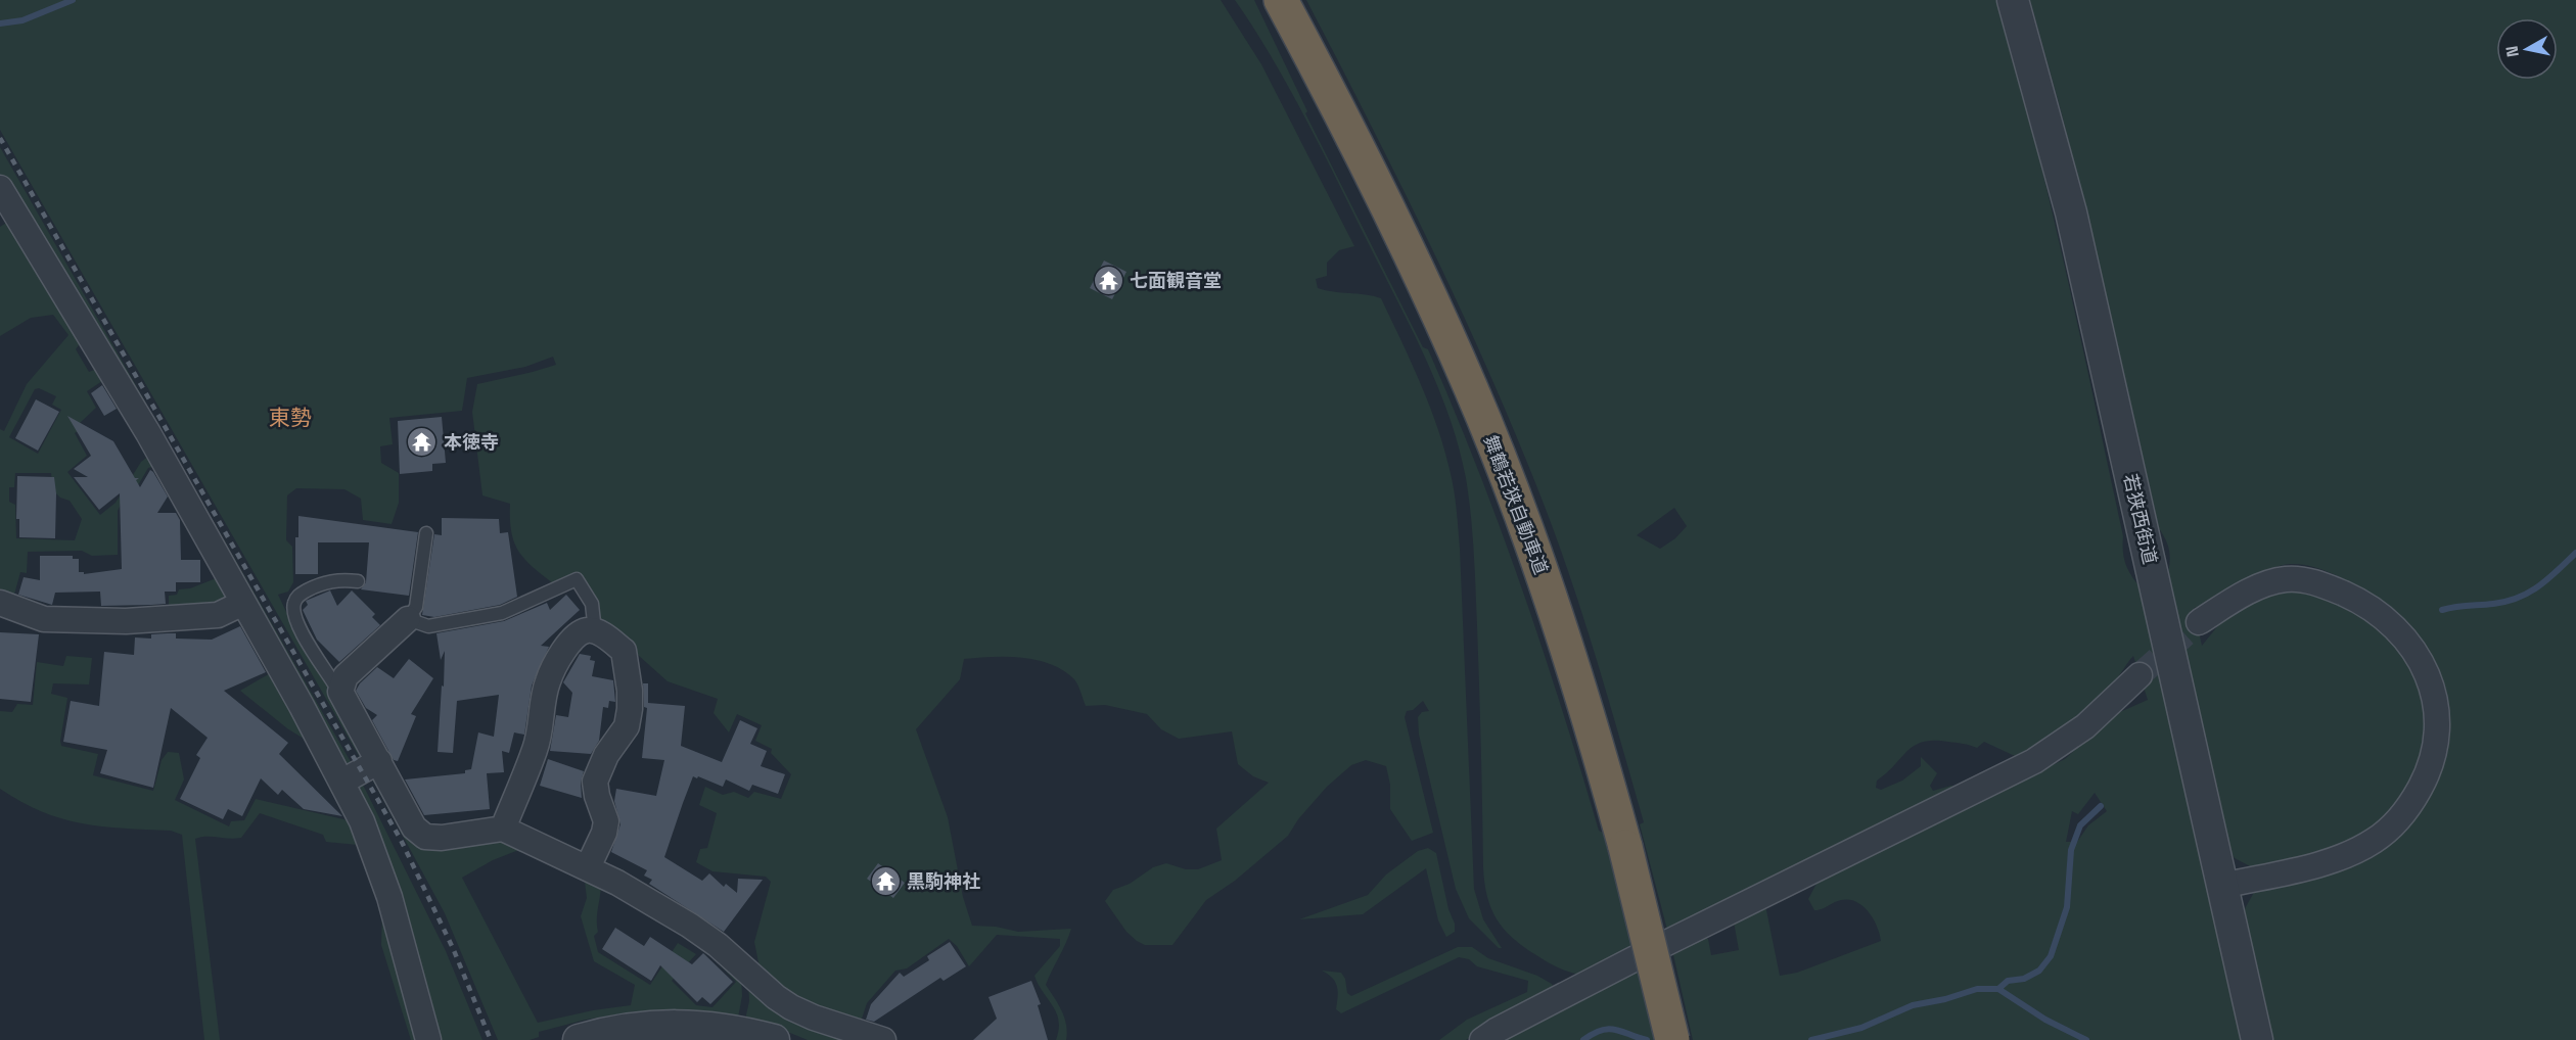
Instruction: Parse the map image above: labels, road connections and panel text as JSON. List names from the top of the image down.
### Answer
{
  "streets": {
    "highway": ["舞鶴若狭自動車道"],
    "street": ["若狭西街道"]
  },
  "districts": ["東勢"],
  "places": {
    "temple": ["七面観音堂", "本徳寺", "黒駒神社"]
  },
  "north": "left"
}
